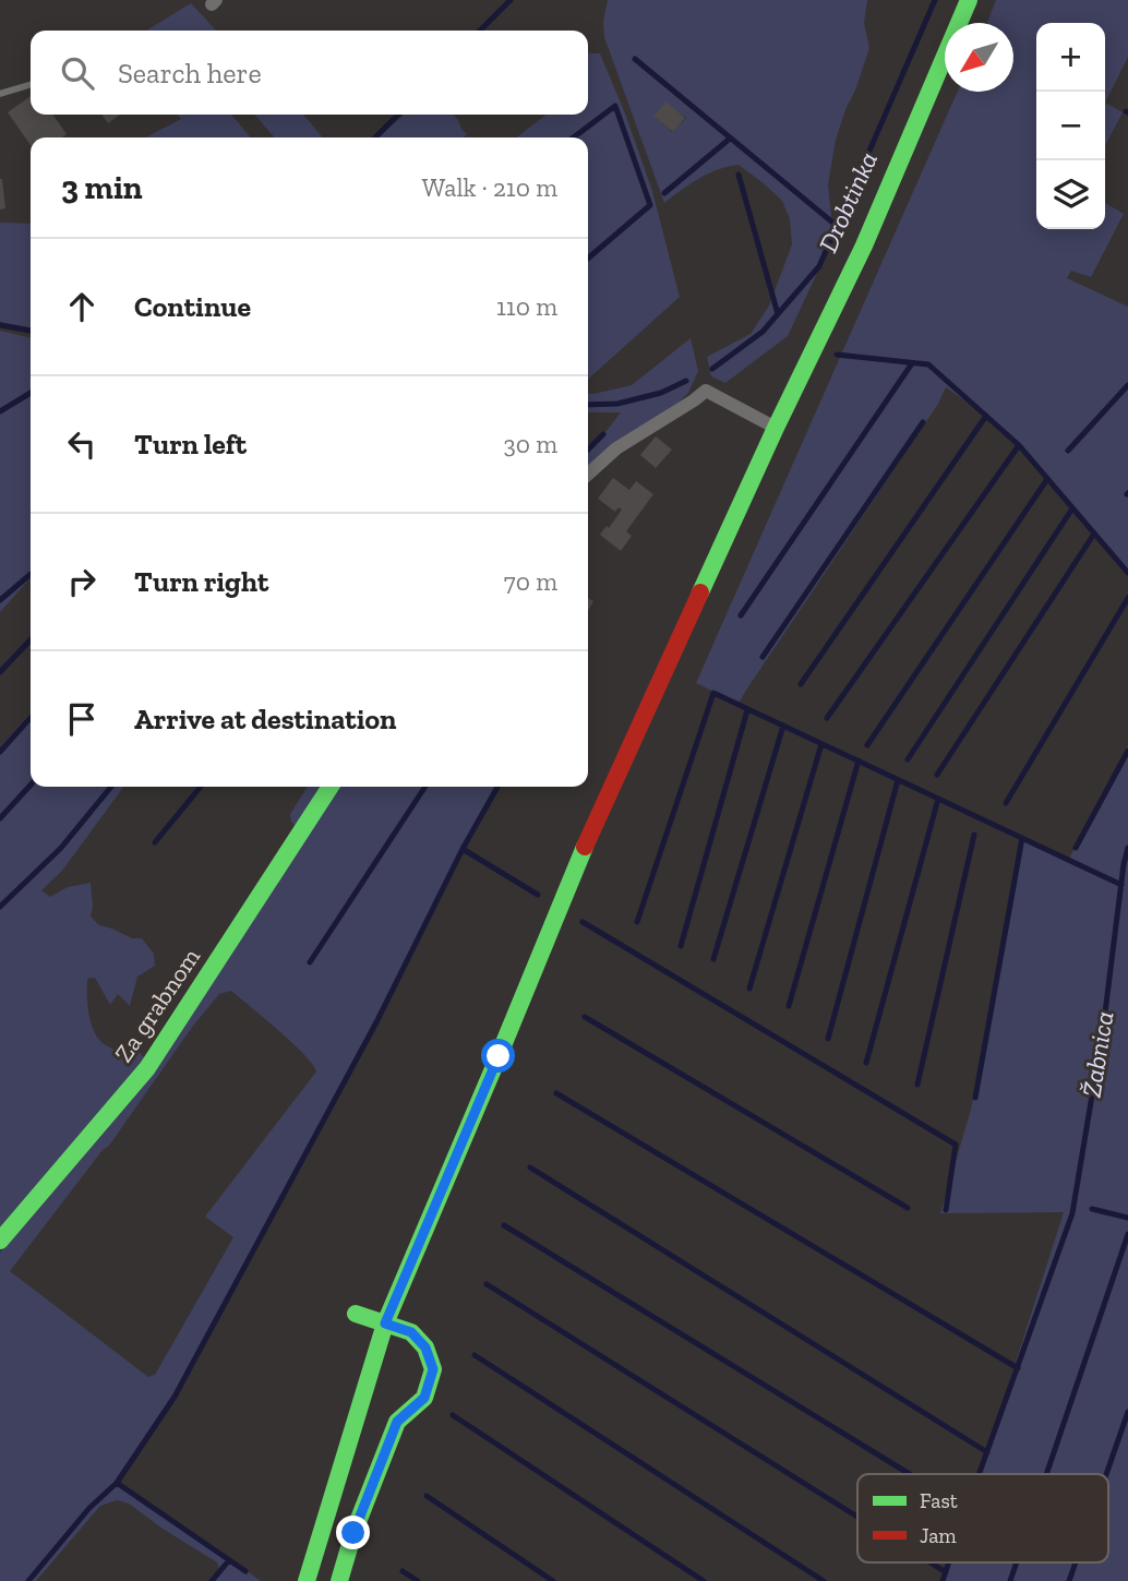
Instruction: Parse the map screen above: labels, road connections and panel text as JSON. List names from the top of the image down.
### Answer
{
  "streets": {
    "main road": ["Za grabnom"]
  },
  "water": ["Drobtinka", "Žabnica"],
  "legend": ["Fast", "Jam"],
  "north": "bottom left",
  "page": {
    "map_buttons": ["+", "−"],
    "search": "Search here",
    "heading": ["3 min", "Walk · 210 m"],
    "list": [
      ["Continue", "110 m"],
      ["Turn left", "30 m"],
      ["Turn right", "70 m"],
      "Arrive at destination"
    ]
  }
}
